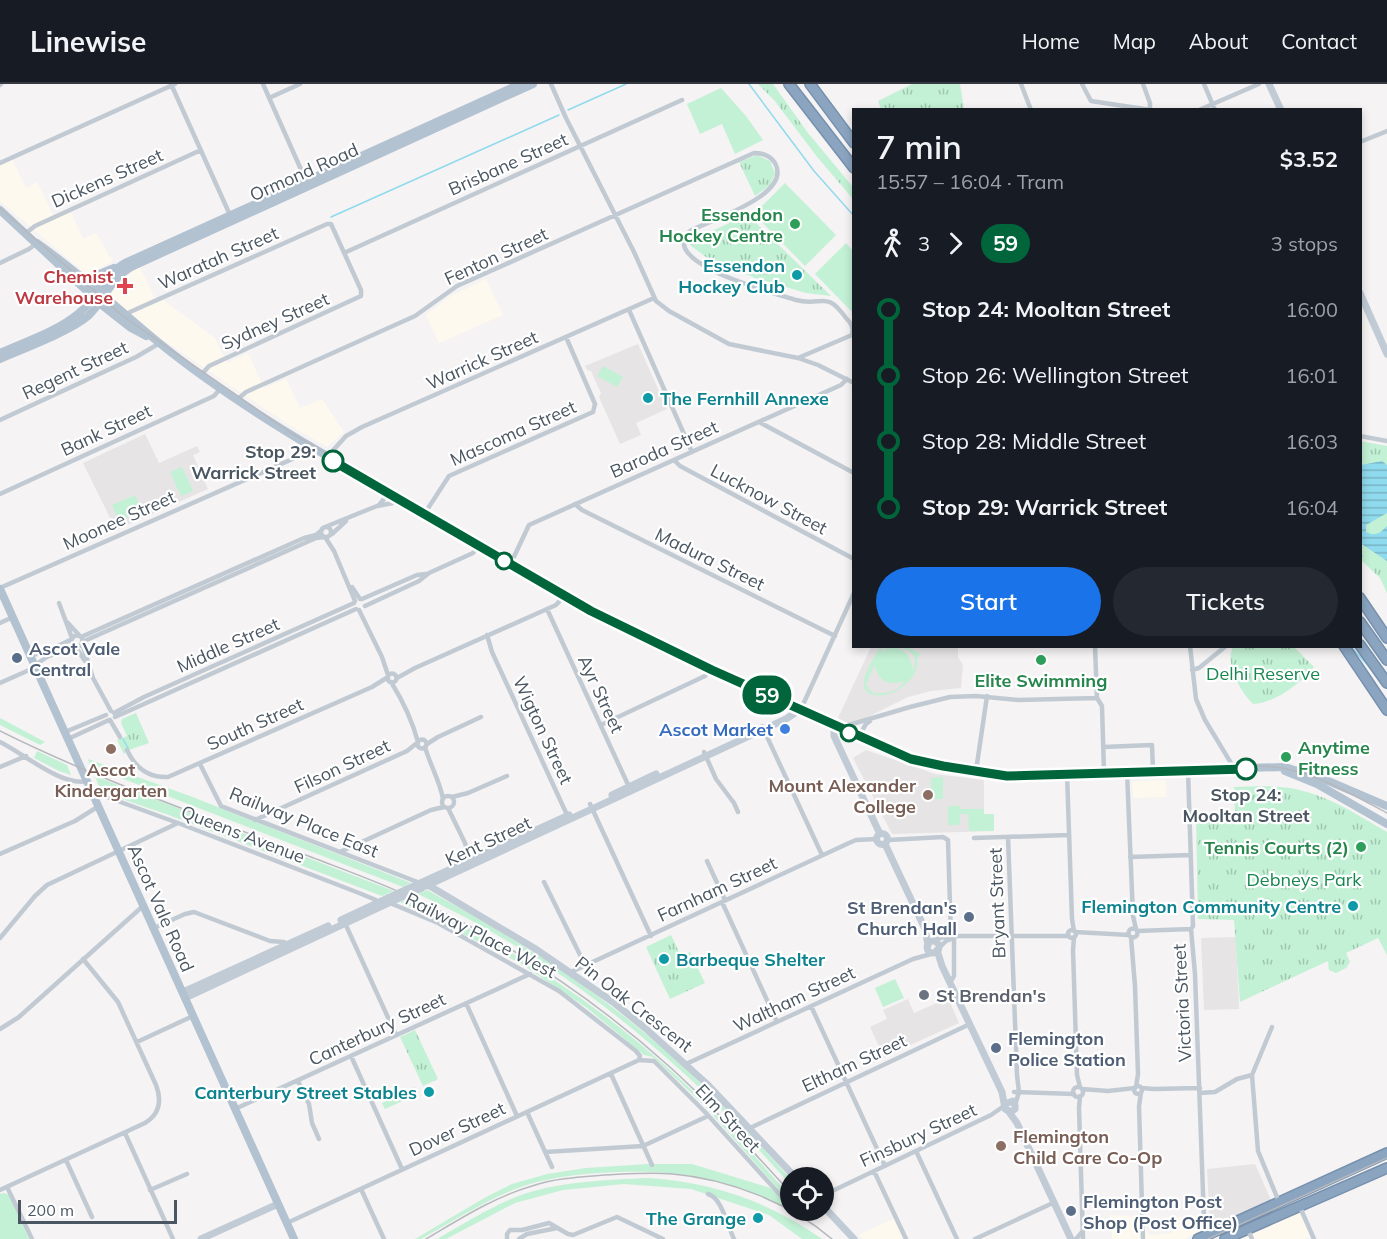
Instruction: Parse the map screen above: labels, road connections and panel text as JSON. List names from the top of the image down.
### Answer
{
  "streets": {
    "main road": ["Ormond Road", "Ascot Vale Road"],
    "street": [
      "Brisbane Street",
      "Dickens Street",
      "Fenton Street",
      "Waratah Street",
      "Sydney Street",
      "Warrick Street",
      "Regent Street",
      "Bank Street",
      "Mascoma Street",
      "Baroda Street",
      "Lucknow Street",
      "Moonee Street",
      "Madura Street",
      "Middle Street",
      "Ayr Street",
      "South Street",
      "Wigton Street",
      "Filson Street",
      "Railway Place East",
      "Queens Avenue",
      "Kent Street",
      "Farnham Street",
      "Bryant Street",
      "Railway Place West",
      "Waltham Street",
      "Victoria Street",
      "Pin Oak Crescent",
      "Canterbury Street",
      "Eltham Street",
      "Elm Street",
      "Dover Street",
      "Finsbury Street"
    ]
  },
  "crossings": [
    ["Brisbane Street", "Waratah Street"],
    ["Brisbane Street", "Sydney Street"],
    ["Waratah Street", "Sydney Street"],
    ["Warrick Street", "Mascoma Street"],
    ["Baroda Street", "Lucknow Street"],
    ["Baroda Street", "Madura Street"],
    ["Moonee Street", "Ascot Vale Road"],
    ["Middle Street", "Ascot Vale Road"],
    ["Ayr Street", "South Street"],
    ["Ayr Street", "Kent Street"],
    ["South Street", "Wigton Street"],
    ["South Street", "Railway Place East"],
    ["Wigton Street", "Kent Street"],
    ["Filson Street", "Railway Place East"],
    ["Railway Place East", "Kent Street"],
    ["Railway Place East", "Pin Oak Crescent"],
    ["Queens Avenue", "Kent Street"],
    ["Queens Avenue", "Ascot Vale Road"],
    ["Kent Street", "Ascot Vale Road"],
    ["Kent Street", "Railway Place West"],
    ["Kent Street", "Pin Oak Crescent"],
    ["Farnham Street", "Pin Oak Crescent"],
    ["Bryant Street", "Waltham Street"],
    ["Bryant Street", "Finsbury Street"],
    ["Ascot Vale Road", "Canterbury Street"],
    ["Ascot Vale Road", "Dover Street"],
    ["Railway Place West", "Canterbury Street"],
    ["Railway Place West", "Elm Street"],
    ["Railway Place West", "Dover Street"],
    ["Waltham Street", "Pin Oak Crescent"],
    ["Pin Oak Crescent", "Eltham Street"],
    ["Elm Street", "Dover Street"]
  ],
  "parks": ["Delhi Reserve", "Debneys Park"],
  "places": {
    "other": [
      "Essendon Hockey Centre",
      "Essendon Hockey Club",
      "The Fernhill Annexe",
      "Stop 29: Warrick Street",
      "Ascot Vale Central",
      "Elite Swimming",
      "Ascot Market",
      "Ascot Kindergarten",
      "Anytime Fitness",
      "Stop 24: Mooltan Street",
      "Mount Alexander College",
      "Tennis Courts (2)",
      "Flemington Community Centre",
      "St Brendan's Church Hall",
      "Barbeque Shelter",
      "St Brendan's",
      "Flemington Police Station",
      "Canterbury Street Stables",
      "Flemington Child Care Co-Op",
      "Flemington Post Shop (Post Office)",
      "The Grange"
    ],
    "health": ["Chemist Warehouse"]
  },
  "lines": ["tram line 59"],
  "scale_bar": "200 m",
  "page": {
    "header": "Linewise",
    "nav": [
      "Home",
      "Map",
      "About",
      "Contact"
    ],
    "on_map": "59",
    "heading": ["7 min", "15:57 – 16:04 · Tram", "$3.52"],
    "legs": ["3", "59", "3 stops"],
    "list": [
      {
        "name": "Stop 24: Mooltan Street",
        "value": "16:00"
      },
      {
        "name": "Stop 26: Wellington Street",
        "value": "16:01"
      },
      {
        "name": "Stop 28: Middle Street",
        "value": "16:03"
      },
      {
        "name": "Stop 29: Warrick Street",
        "value": "16:04"
      }
    ],
    "buttons": ["Start", "Tickets"],
    "scale": "200 m"
  }
}
